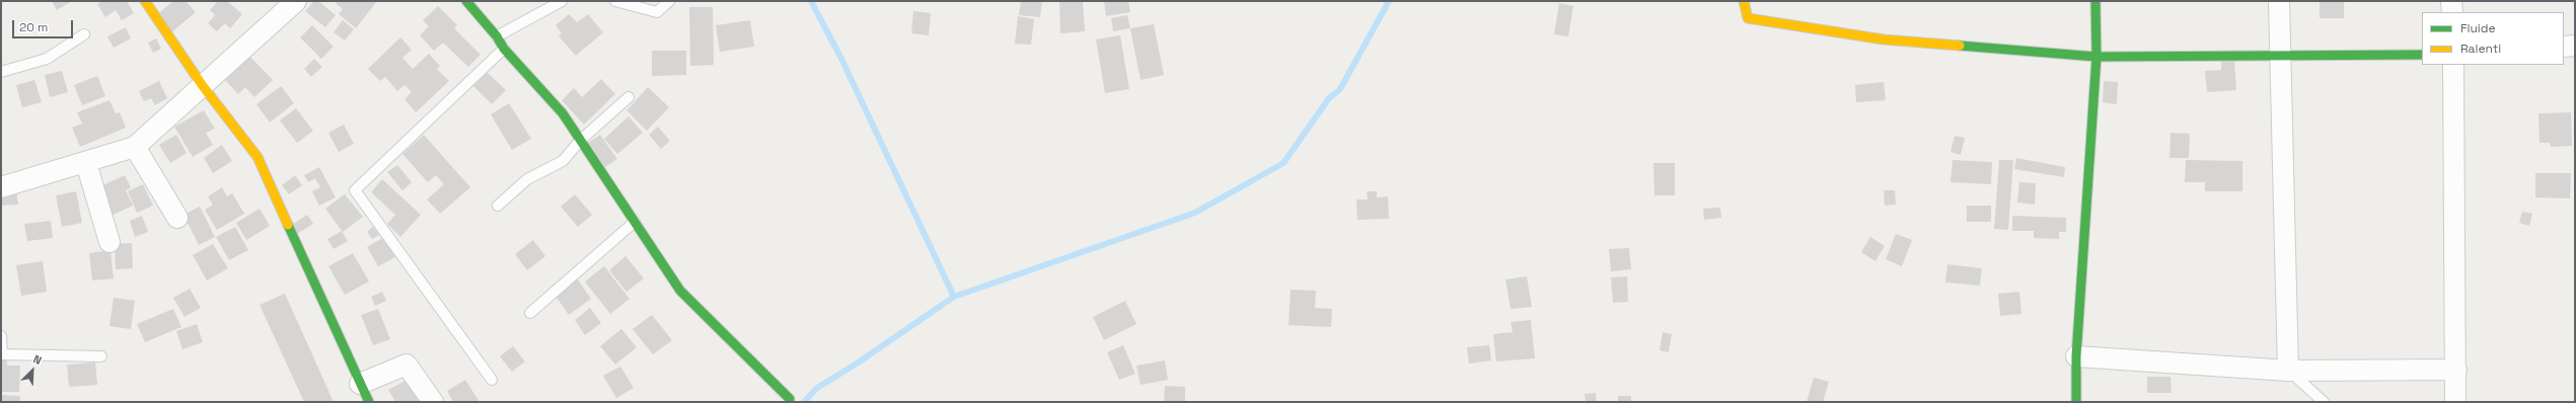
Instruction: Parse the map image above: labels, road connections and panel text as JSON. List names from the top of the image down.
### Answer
{
  "legend": ["Fluide", "Ralenti"],
  "scale_bar": "20 m",
  "north": "top right"
}
